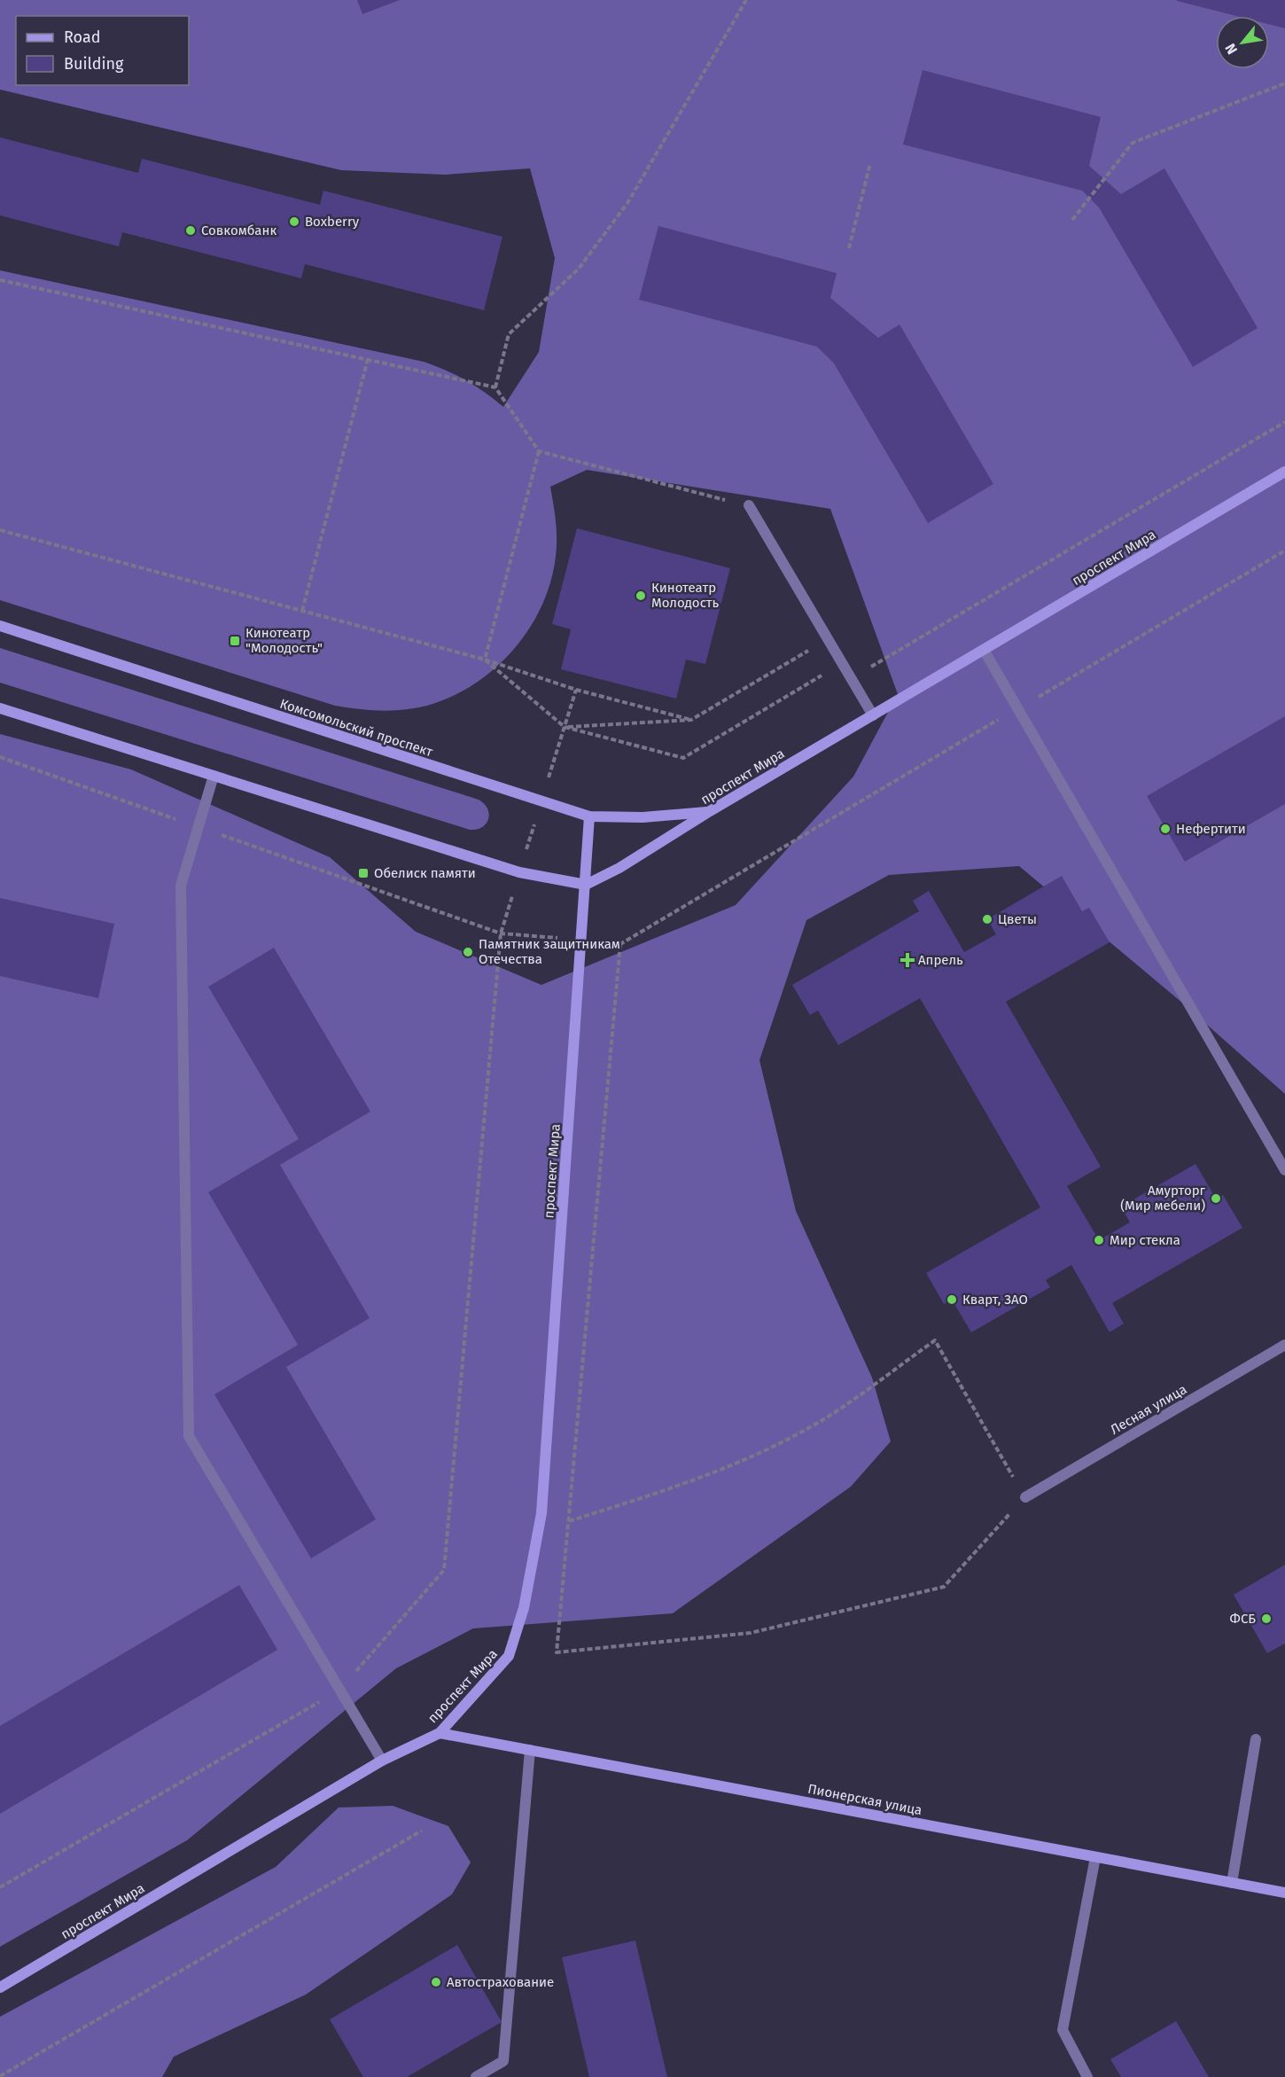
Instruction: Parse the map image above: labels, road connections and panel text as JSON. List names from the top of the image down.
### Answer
{
  "streets": {
    "street": [
      "проспект Мира",
      "Комсомольский проспект",
      "Лесная улица",
      "Пионерская улица"
    ]
  },
  "crossings": [
    ["проспект Мира", "Комсомольский проспект"],
    ["проспект Мира", "Пионерская улица"]
  ],
  "places": {
    "other": [
      "Boxberry",
      "Совкомбанк",
      "Кинотеатр Молодость",
      "Нефертити",
      "Цветы",
      "Памятник защитникам Отечества",
      "Амурторг (Мир мебели)",
      "Мир стекла",
      "Кварт, ЗАО",
      "ФСБ",
      "Автострахование"
    ],
    "transit": ["Кинотеатр \"Молодость\"", "Обелиск памяти"],
    "health": ["Апрель"]
  },
  "legend": ["Road", "Building"],
  "north": "bottom left"
}
